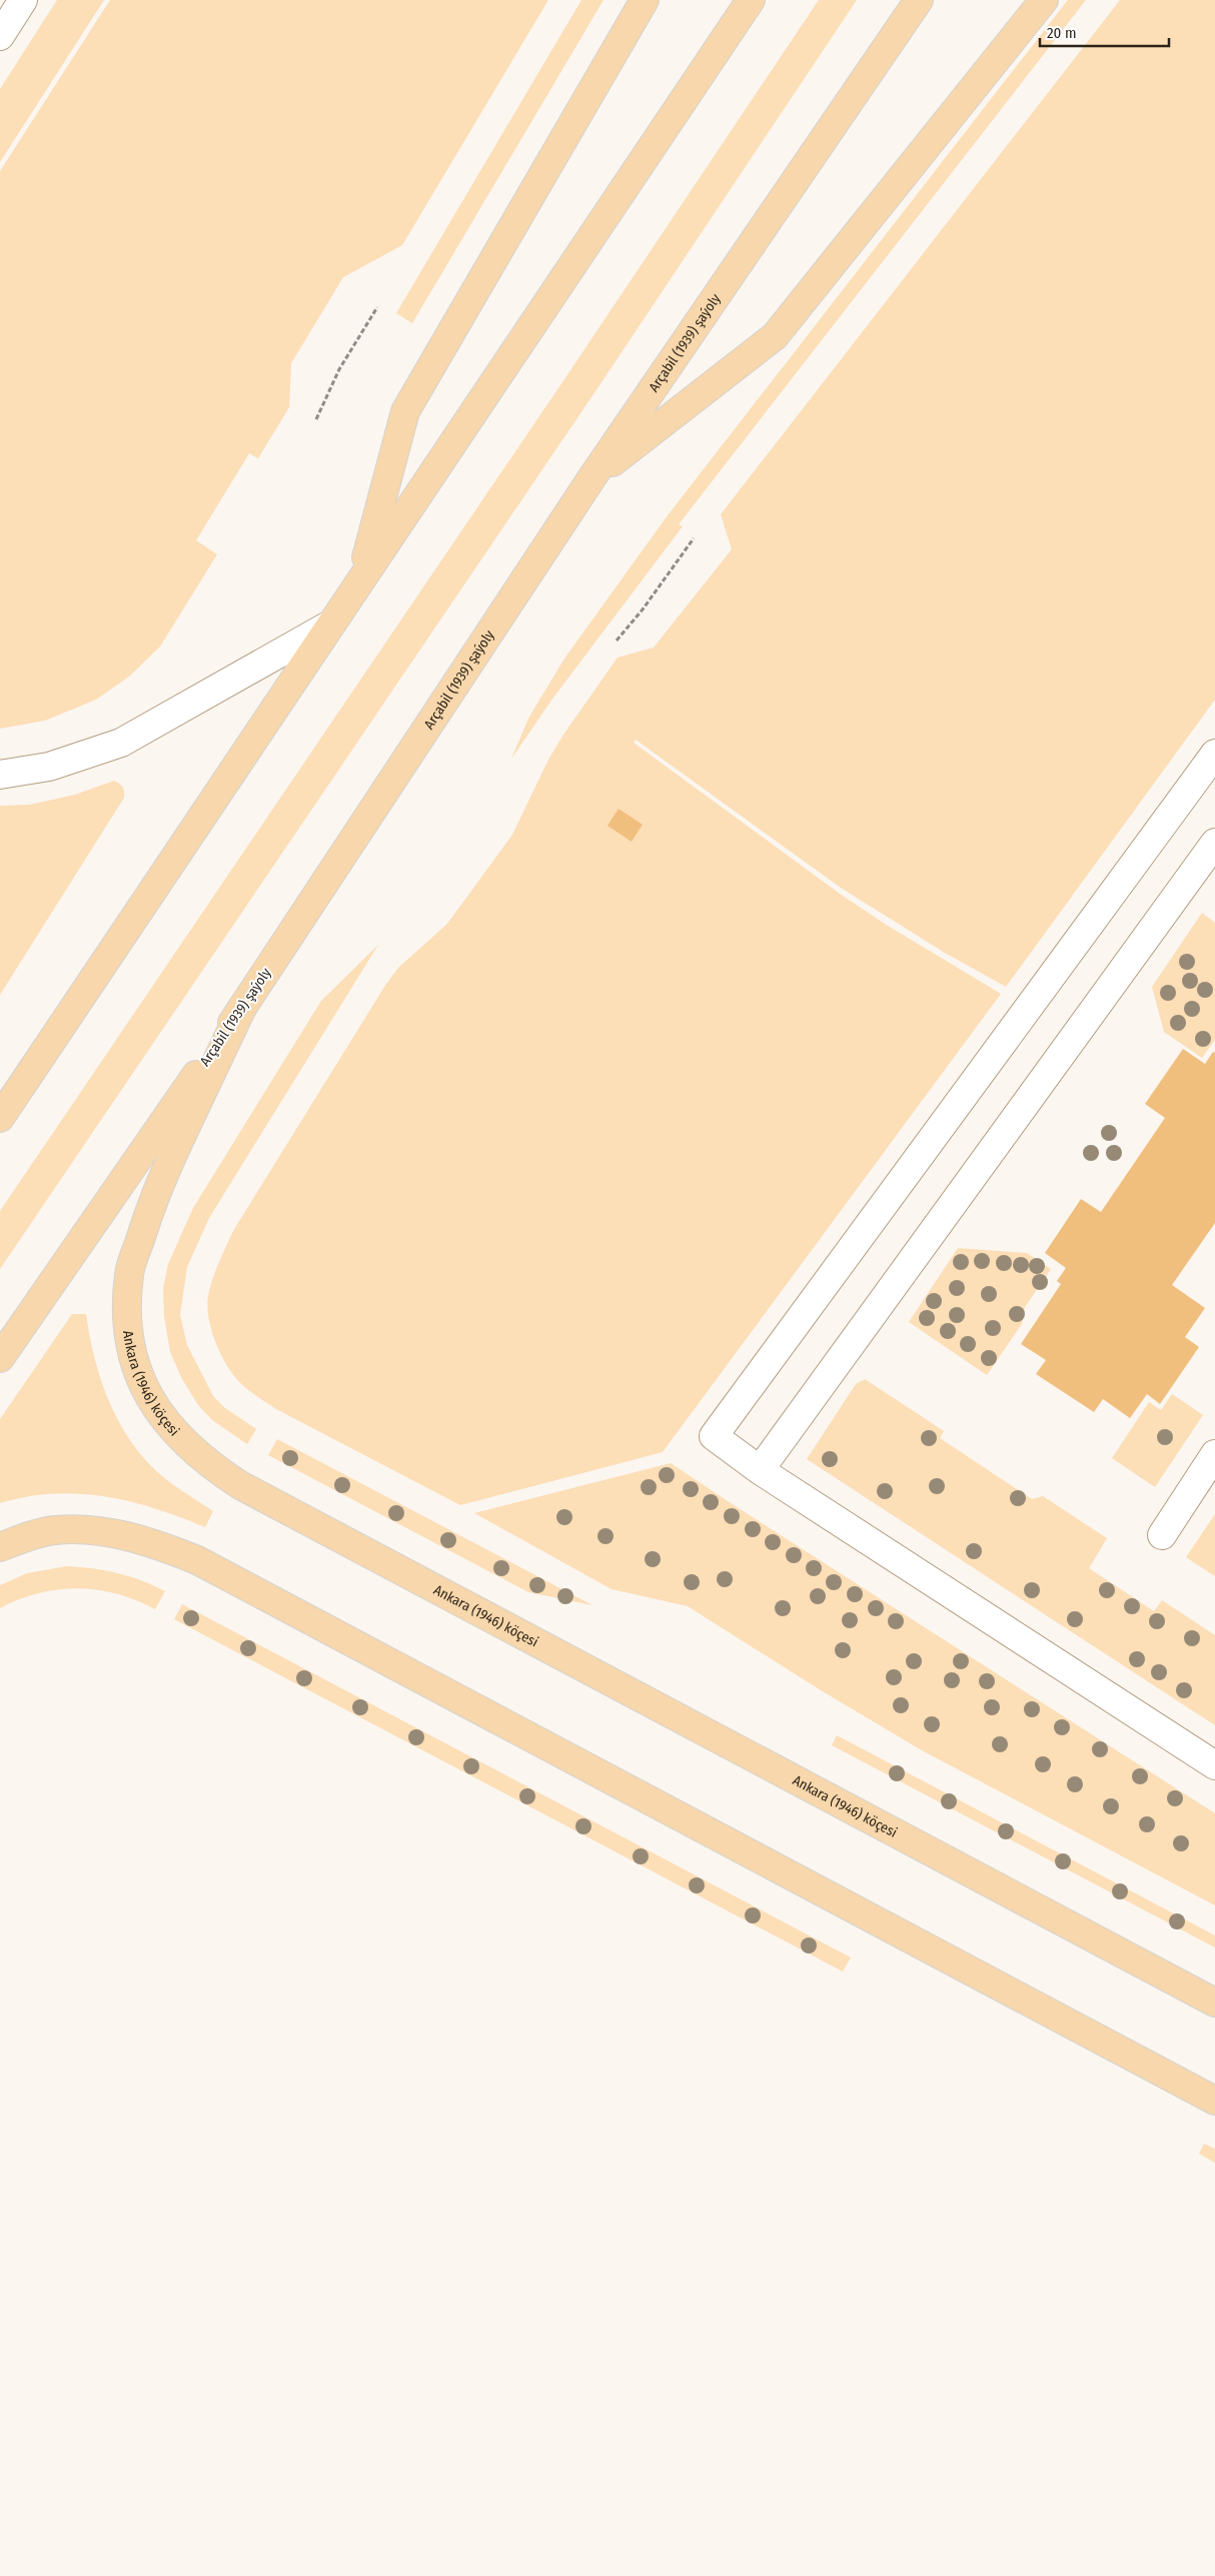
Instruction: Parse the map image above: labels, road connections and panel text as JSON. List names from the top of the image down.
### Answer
{
  "streets": {
    "main road": ["Arçabil (1939) şaýoly", "Ankara (1946) köçesi"]
  },
  "crossings": [
    ["Arçabil (1939) şaýoly", "Ankara (1946) köçesi"]
  ],
  "scale_bar": "20 m"
}
